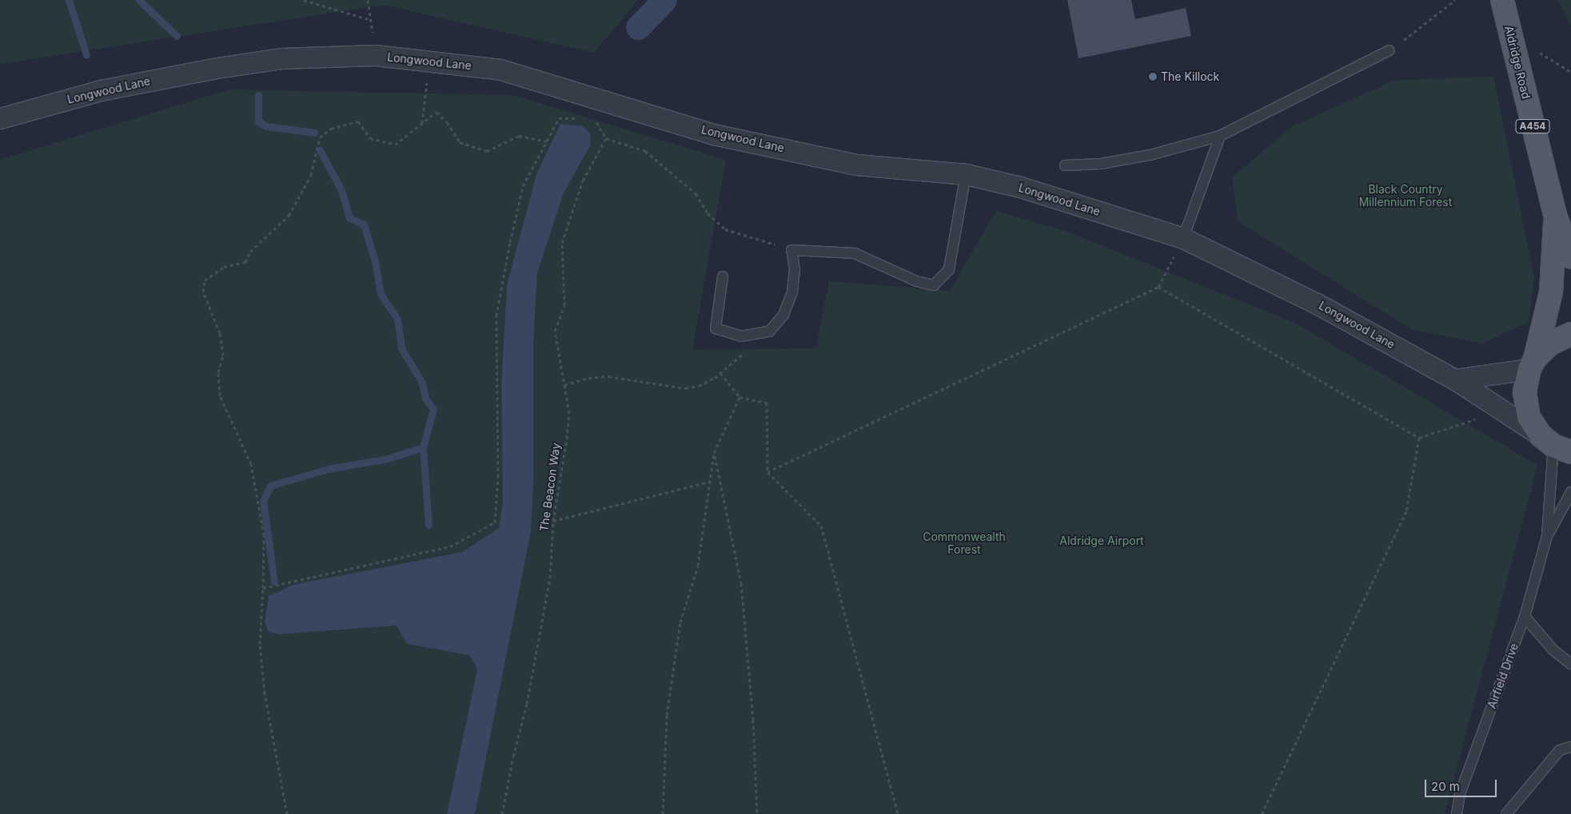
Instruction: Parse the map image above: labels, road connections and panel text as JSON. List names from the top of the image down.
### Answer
{
  "streets": {
    "main road": ["Aldridge Road", "A454"],
    "street": ["Longwood Lane"],
    "lane": ["Airfield Drive"],
    "path": ["The Beacon Way"]
  },
  "crossings": [
    ["Longwood Lane", "Aldridge Road"],
    ["Longwood Lane", "Airfield Drive"],
    ["Aldridge Road", "Airfield Drive"]
  ],
  "parks": ["Black Country Millennium Forest", "Commonwealth Forest", "Aldridge Airport"],
  "places": ["The Killock"],
  "scale_bar": "20 m"
}
